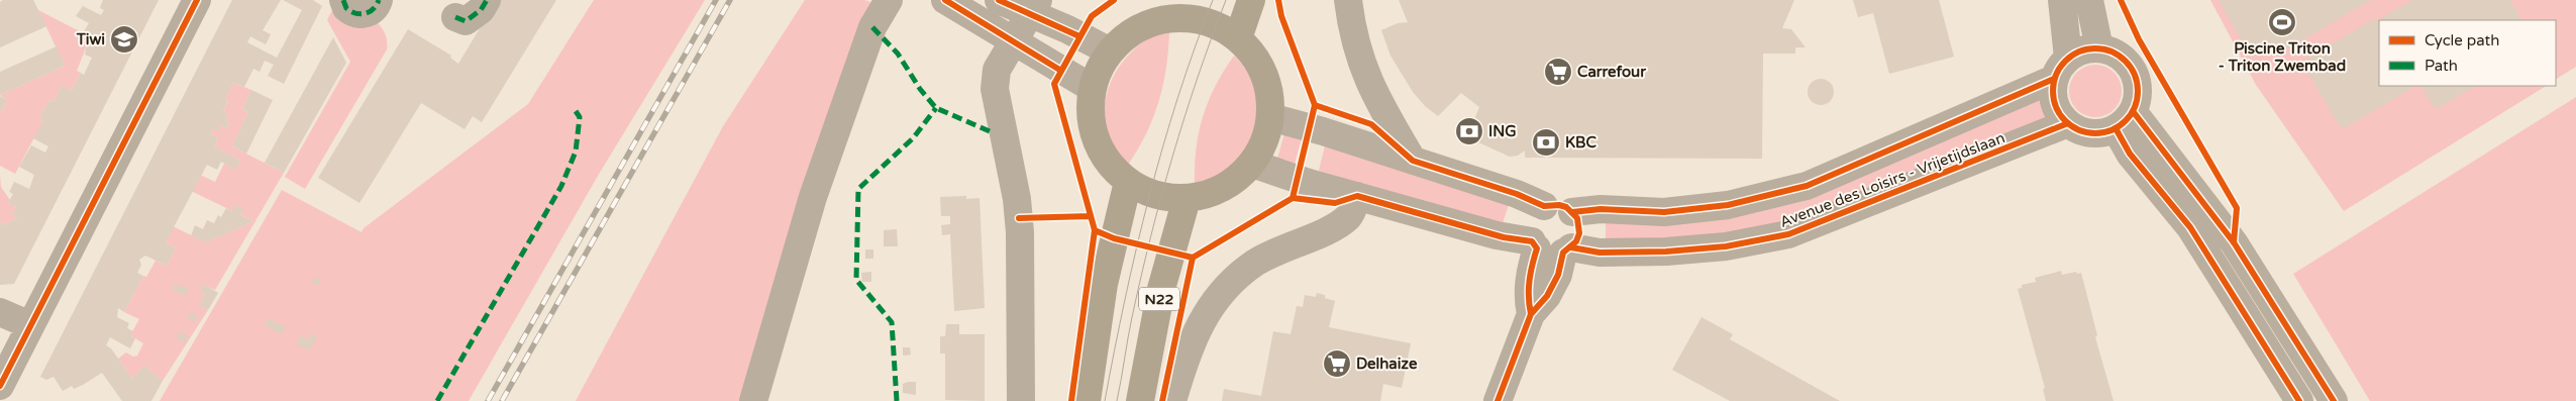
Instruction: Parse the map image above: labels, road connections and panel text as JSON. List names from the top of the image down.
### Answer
{
  "streets": {
    "main road": ["N22"],
    "street": ["Avenue des Loisirs - Vrijetijdslaan"]
  },
  "places": {
    "sports": ["Piscine Triton - Triton Zwembad"],
    "school or university": ["Tiwi"],
    "supermarket": ["Carrefour", "Delhaize"],
    "bank": ["ING", "KBC"]
  },
  "legend": ["Cycle path", "Path"]
}
